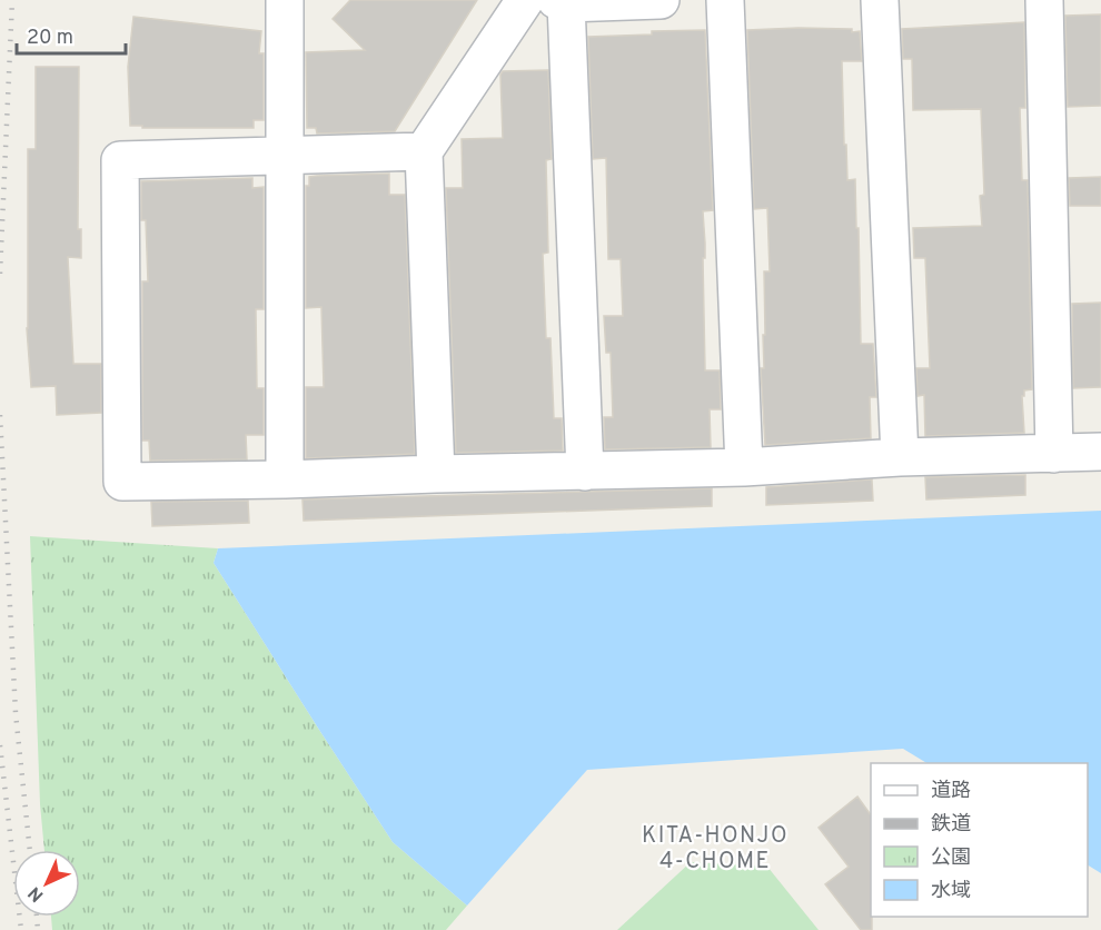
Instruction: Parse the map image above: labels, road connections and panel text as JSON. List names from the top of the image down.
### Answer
{
  "districts": ["KITA-HONJO 4-CHOME"],
  "legend": [
    "道路",
    "鉄道",
    "公園",
    "水域"
  ],
  "scale_bar": "20 m",
  "north": "bottom left"
}
